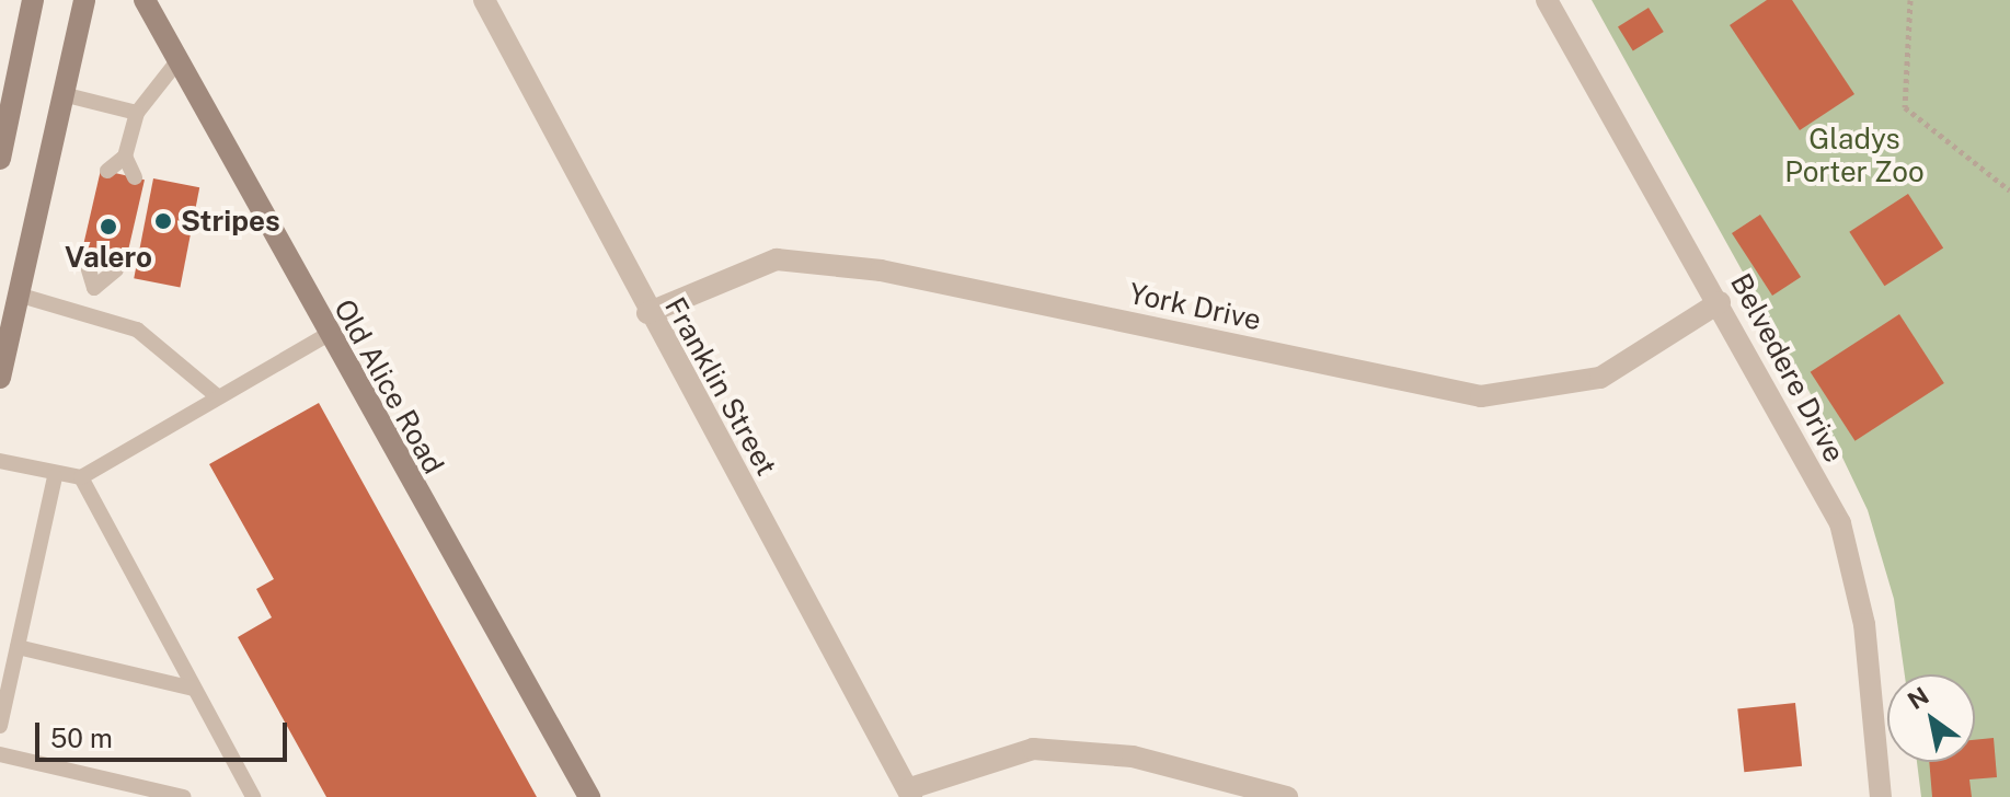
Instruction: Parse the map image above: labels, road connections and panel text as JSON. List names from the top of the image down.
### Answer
{
  "streets": {
    "main road": ["Old Alice Road"],
    "street": ["York Drive", "Belvedere Drive", "Franklin Street"]
  },
  "crossings": [
    ["York Drive", "Belvedere Drive"],
    ["York Drive", "Franklin Street"]
  ],
  "parks": ["Gladys Porter Zoo"],
  "places": ["Stripes", "Valero"],
  "scale_bar": "50 m",
  "north": "top left"
}
